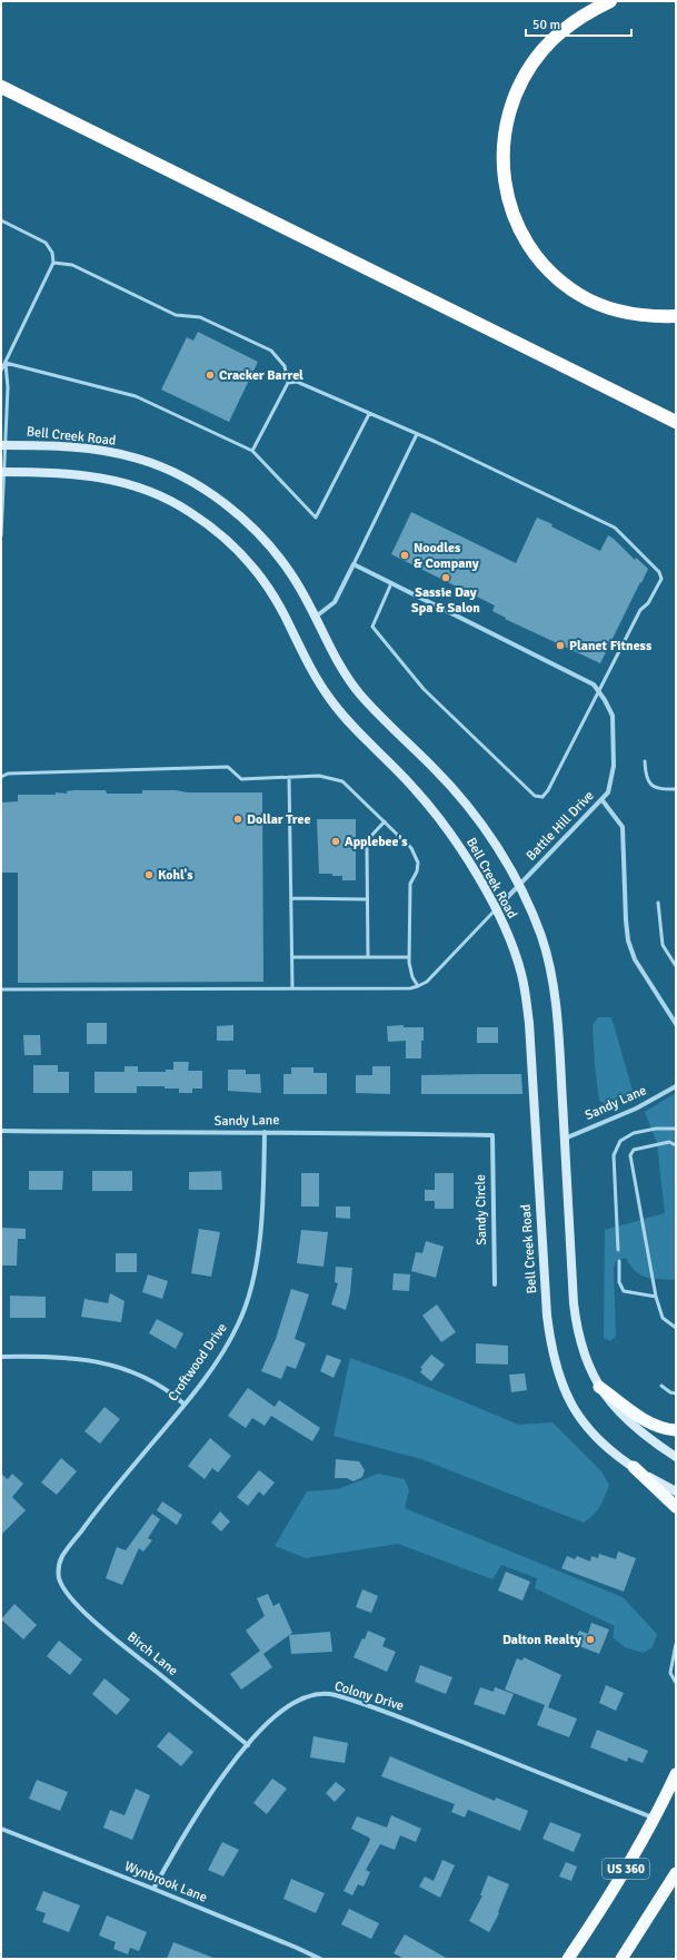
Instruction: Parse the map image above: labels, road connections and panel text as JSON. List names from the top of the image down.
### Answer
{
  "streets": {
    "highway": ["US 360"],
    "main road": ["Bell Creek Road"],
    "street": [
      "Battle Hill Drive",
      "Sandy Lane",
      "Sandy Circle",
      "Croftwood Drive",
      "Birch Lane",
      "Colony Drive",
      "Wynbrook Lane"
    ]
  },
  "crossings": [
    ["Bell Creek Road", "Battle Hill Drive"],
    ["Bell Creek Road", "Sandy Lane"],
    ["Sandy Lane", "Sandy Circle"],
    ["Sandy Lane", "Croftwood Drive"],
    ["Croftwood Drive", "Birch Lane"],
    ["Birch Lane", "Colony Drive"],
    ["Colony Drive", "US 360"],
    ["Colony Drive", "Wynbrook Lane"]
  ],
  "places": [
    "Cracker Barrel",
    "Noodles & Company",
    "Sassie Day Spa & Salon",
    "Planet Fitness",
    "Dollar Tree",
    "Applebee's",
    "Kohl's",
    "Dalton Realty"
  ],
  "scale_bar": "50 m"
}
